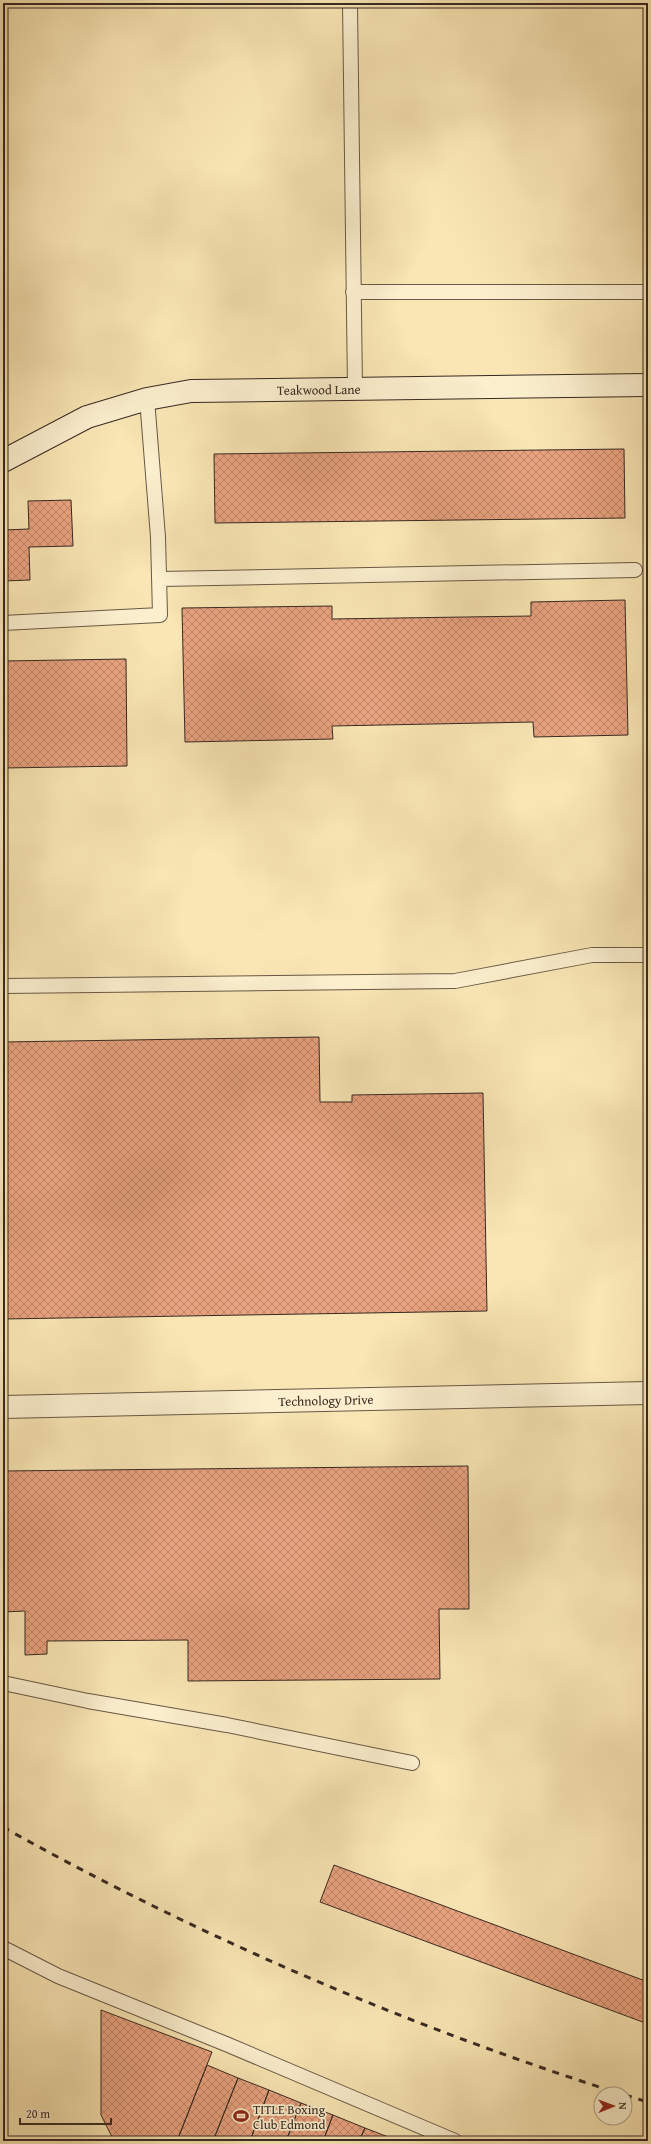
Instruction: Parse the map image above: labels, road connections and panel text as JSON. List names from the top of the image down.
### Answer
{
  "streets": {
    "street": ["Teakwood Lane", "Technology Drive"]
  },
  "places": {
    "sports": ["TITLE Boxing Club Edmond"]
  },
  "scale_bar": "20 m",
  "north": "right"
}
